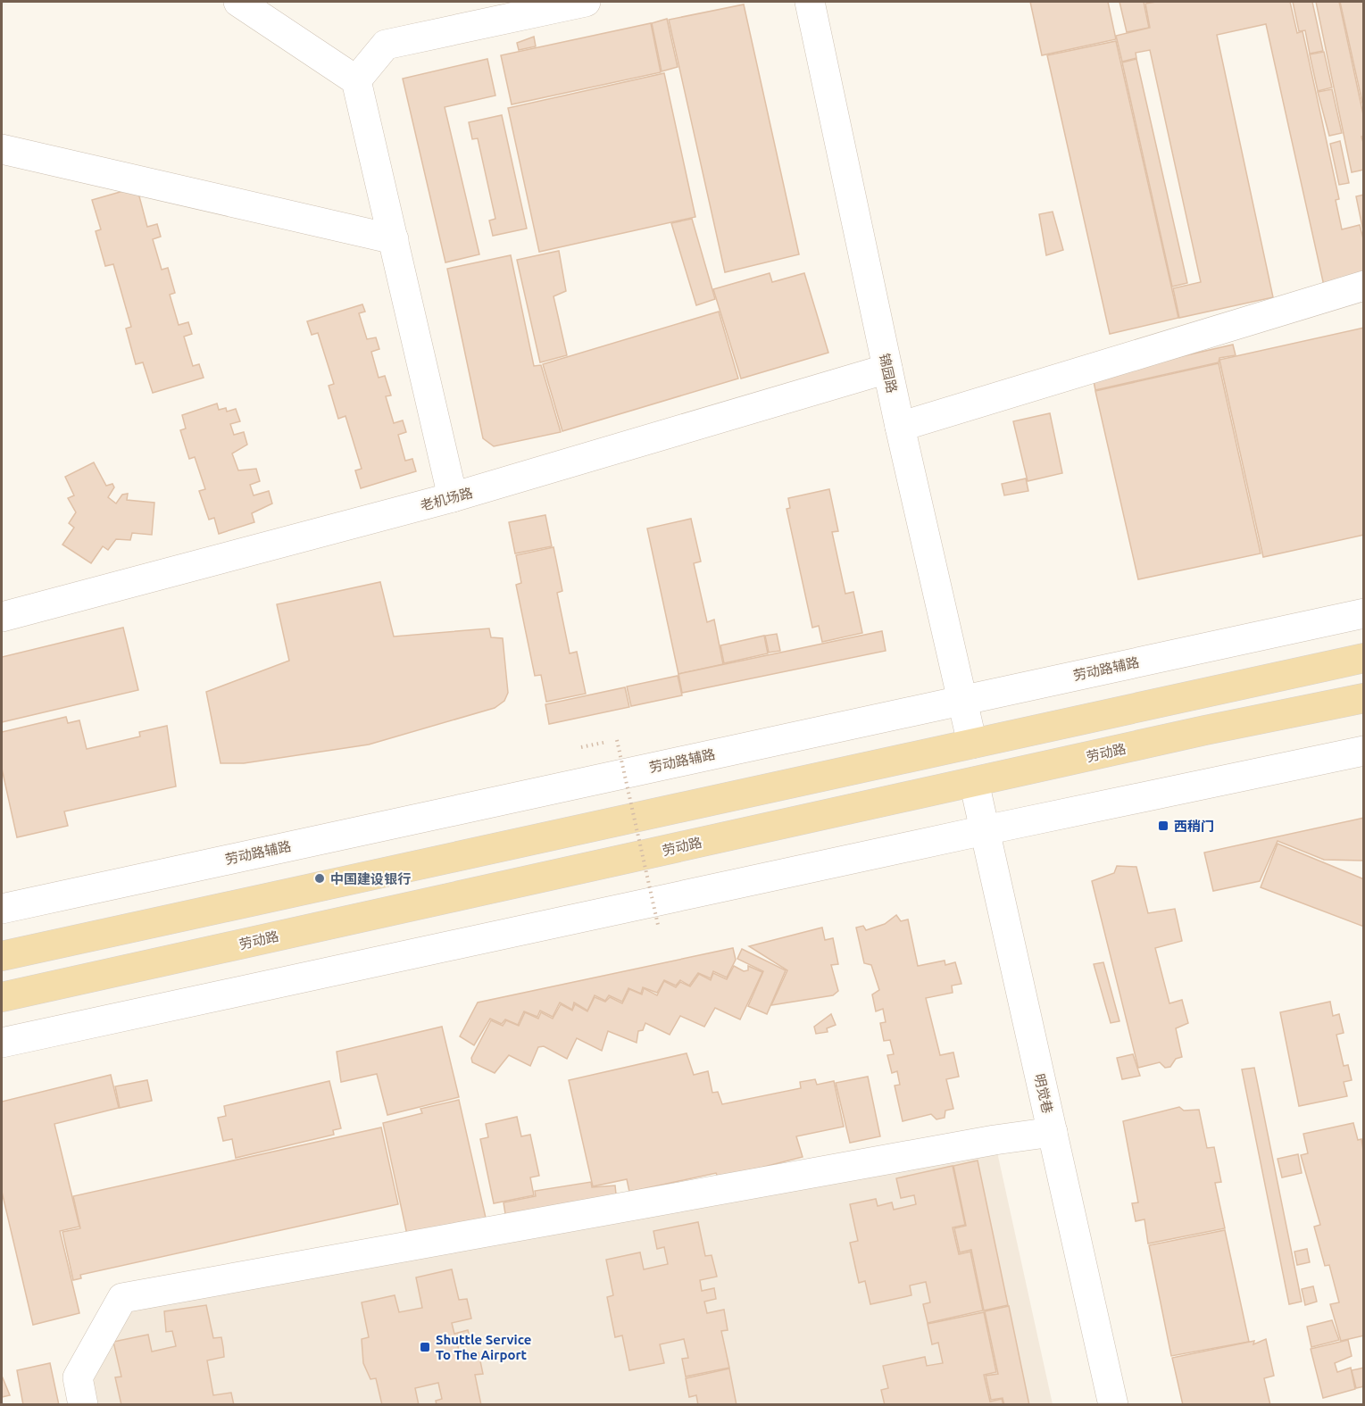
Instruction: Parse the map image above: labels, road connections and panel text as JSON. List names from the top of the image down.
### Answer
{
  "streets": {
    "main road": ["劳动路"],
    "street": [
      "锦园路",
      "老机场路",
      "劳动路辅路",
      "明觉巷"
    ]
  },
  "crossings": [
    ["锦园路", "老机场路"],
    ["锦园路", "劳动路辅路"],
    ["劳动路", "明觉巷"]
  ],
  "places": {
    "transit": ["西稍门", "Shuttle Service To The Airport"],
    "other": ["中国建设银行"]
  }
}
